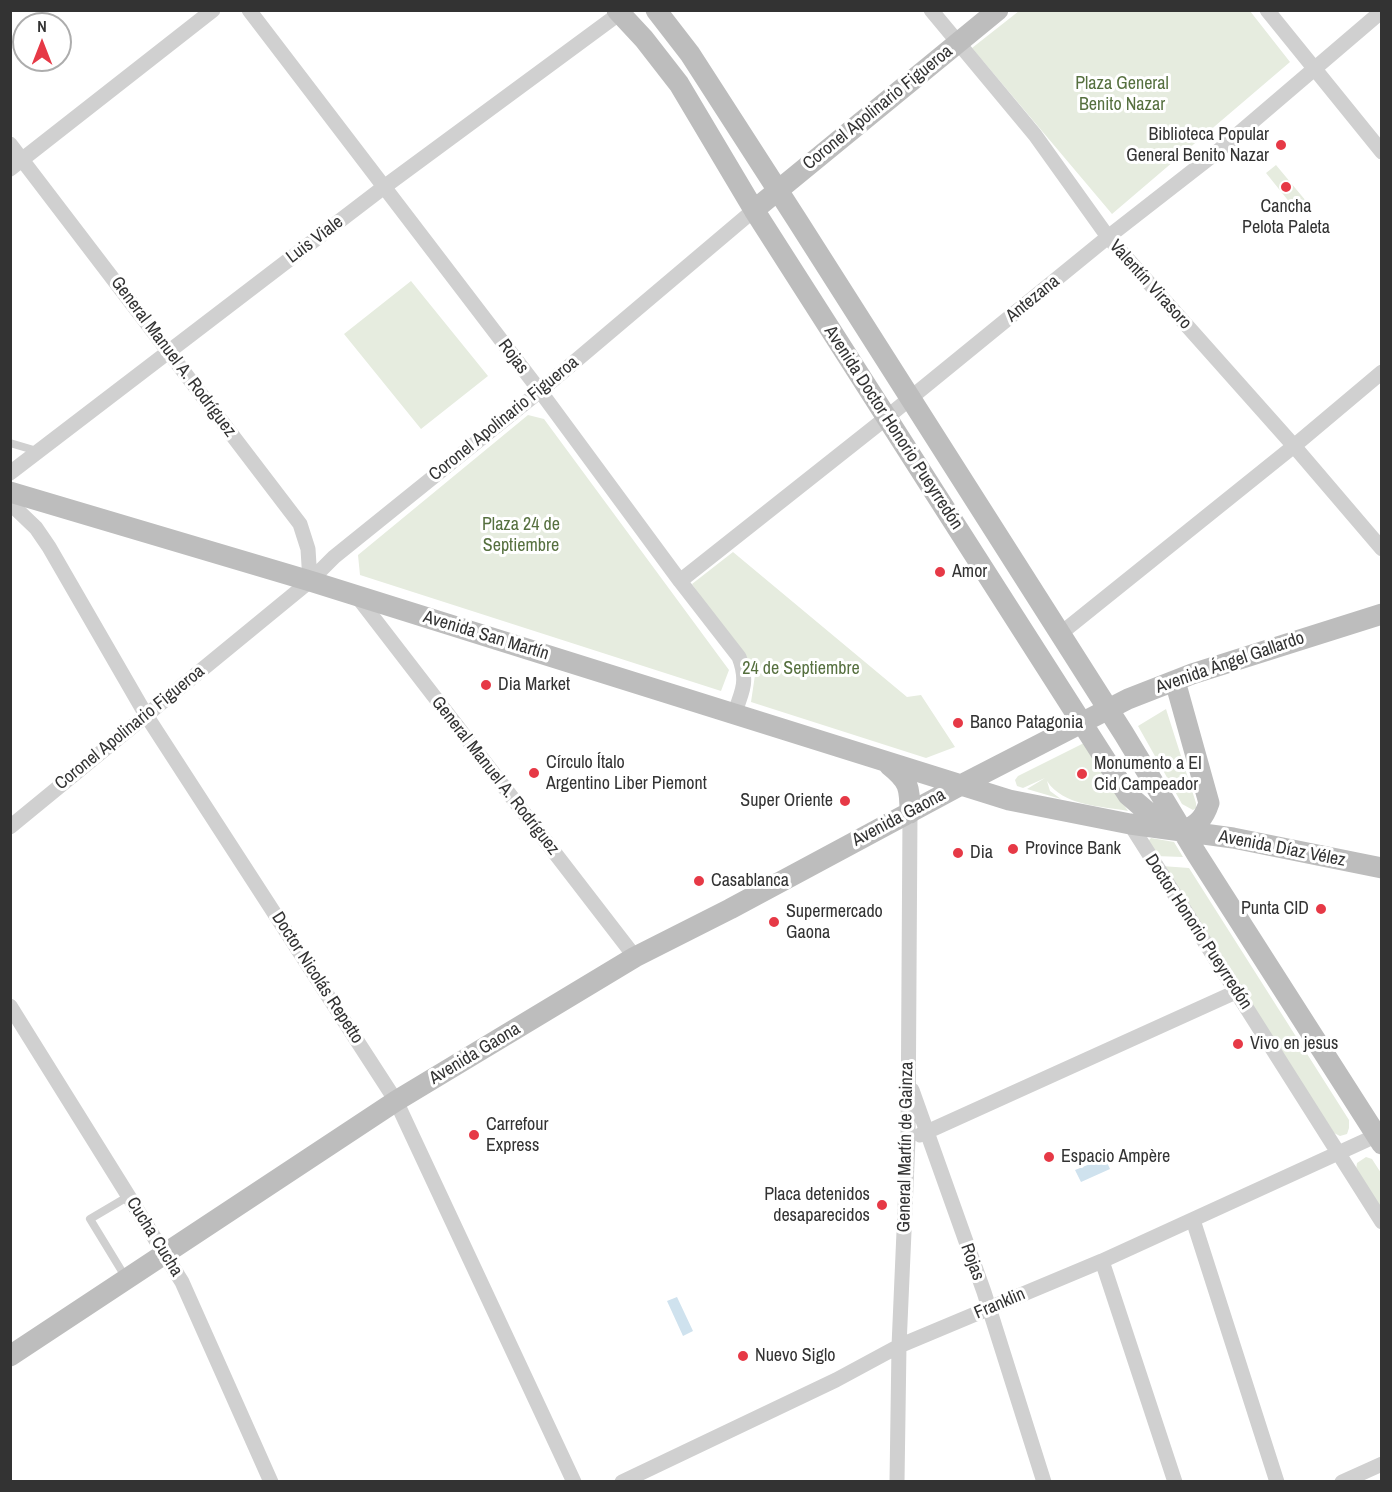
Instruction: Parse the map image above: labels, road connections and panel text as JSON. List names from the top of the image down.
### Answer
{
  "streets": {
    "main road": [
      "Coronel Apolinario Figueroa",
      "Avenida Doctor Honorio Pueyrredón",
      "Avenida San Martín",
      "Avenida Ángel Gallardo",
      "Avenida Gaona",
      "Avenida Díaz Vélez"
    ],
    "street": [
      "Luis Viale",
      "Valentín Virasoro",
      "Antezana",
      "General Manuel A. Rodríguez",
      "Rojas",
      "Doctor Honorio Pueyrredón",
      "Doctor Nicolás Repetto",
      "General Martín de Gainza",
      "Cucha Cucha",
      "Franklin"
    ]
  },
  "crossings": [
    ["Coronel Apolinario Figueroa", "Valentín Virasoro"],
    ["Coronel Apolinario Figueroa", "General Manuel A. Rodríguez"],
    ["Coronel Apolinario Figueroa", "Rojas"],
    ["Coronel Apolinario Figueroa", "Avenida Doctor Honorio Pueyrredón"],
    ["Coronel Apolinario Figueroa", "Avenida San Martín"],
    ["Coronel Apolinario Figueroa", "Doctor Nicolás Repetto"],
    ["Luis Viale", "General Manuel A. Rodríguez"],
    ["Luis Viale", "Rojas"],
    ["Luis Viale", "Avenida Doctor Honorio Pueyrredón"],
    ["Valentín Virasoro", "Antezana"],
    ["Antezana", "Rojas"],
    ["Antezana", "Avenida Doctor Honorio Pueyrredón"],
    ["General Manuel A. Rodríguez", "Avenida San Martín"],
    ["General Manuel A. Rodríguez", "Avenida Gaona"],
    ["Rojas", "Avenida San Martín"],
    ["Rojas", "General Martín de Gainza"],
    ["Rojas", "Franklin"],
    ["Avenida Doctor Honorio Pueyrredón", "Avenida Ángel Gallardo"],
    ["Avenida Doctor Honorio Pueyrredón", "Avenida Gaona"],
    ["Avenida Doctor Honorio Pueyrredón", "Avenida Díaz Vélez"],
    ["Avenida Doctor Honorio Pueyrredón", "Franklin"],
    ["Avenida San Martín", "Avenida Gaona"],
    ["Avenida Ángel Gallardo", "Avenida Gaona"],
    ["Avenida Gaona", "Avenida Díaz Vélez"],
    ["Avenida Gaona", "Doctor Honorio Pueyrredón"],
    ["Avenida Gaona", "Doctor Nicolás Repetto"],
    ["Avenida Gaona", "General Martín de Gainza"],
    ["Avenida Gaona", "Cucha Cucha"],
    ["Doctor Honorio Pueyrredón", "Franklin"],
    ["General Martín de Gainza", "Franklin"]
  ],
  "parks": ["Plaza General Benito Nazar", "Plaza 24 de Septiembre", "24 de Septiembre"],
  "places": [
    "Biblioteca Popular General Benito Nazar",
    "Cancha Pelota Paleta",
    "Amor",
    "Dia Market",
    "Banco Patagonia",
    "Círculo Ítalo Argentino Liber Piemont",
    "Monumento a El Cid Campeador",
    "Super Oriente",
    "Province Bank",
    "Dia",
    "Casablanca",
    "Punta CID",
    "Supermercado Gaona",
    "Vivo en jesus",
    "Carrefour Express",
    "Espacio Ampère",
    "Placa detenidos desaparecidos",
    "Nuevo Siglo"
  ],
  "north": "top"
}
